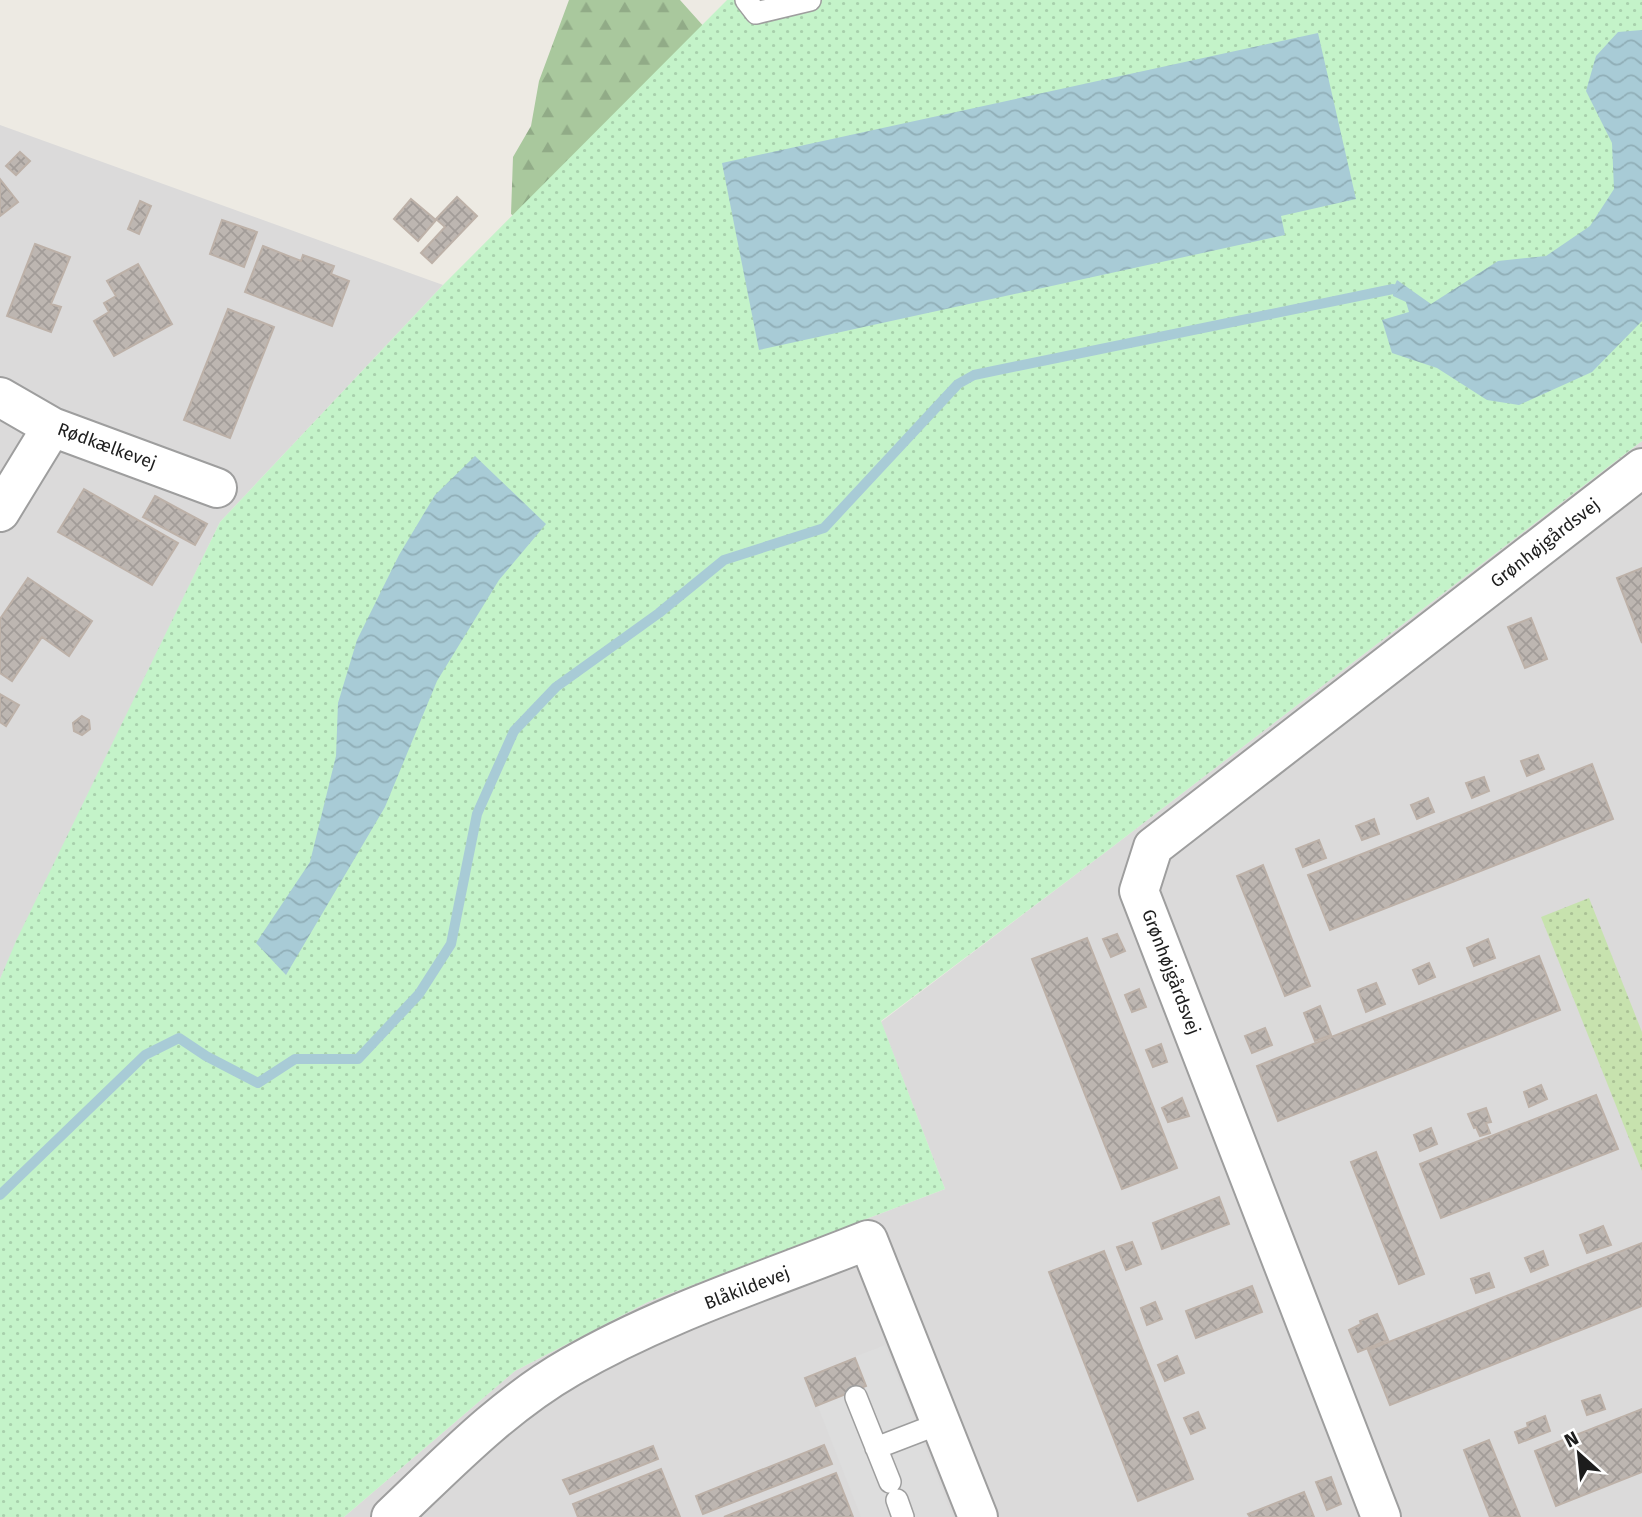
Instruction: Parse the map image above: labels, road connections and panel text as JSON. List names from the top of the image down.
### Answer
{
  "streets": {
    "street": ["Rødkælkevej", "Grønhøjgårdsvej", "Blåkildevej"]
  },
  "north": "top left"
}
